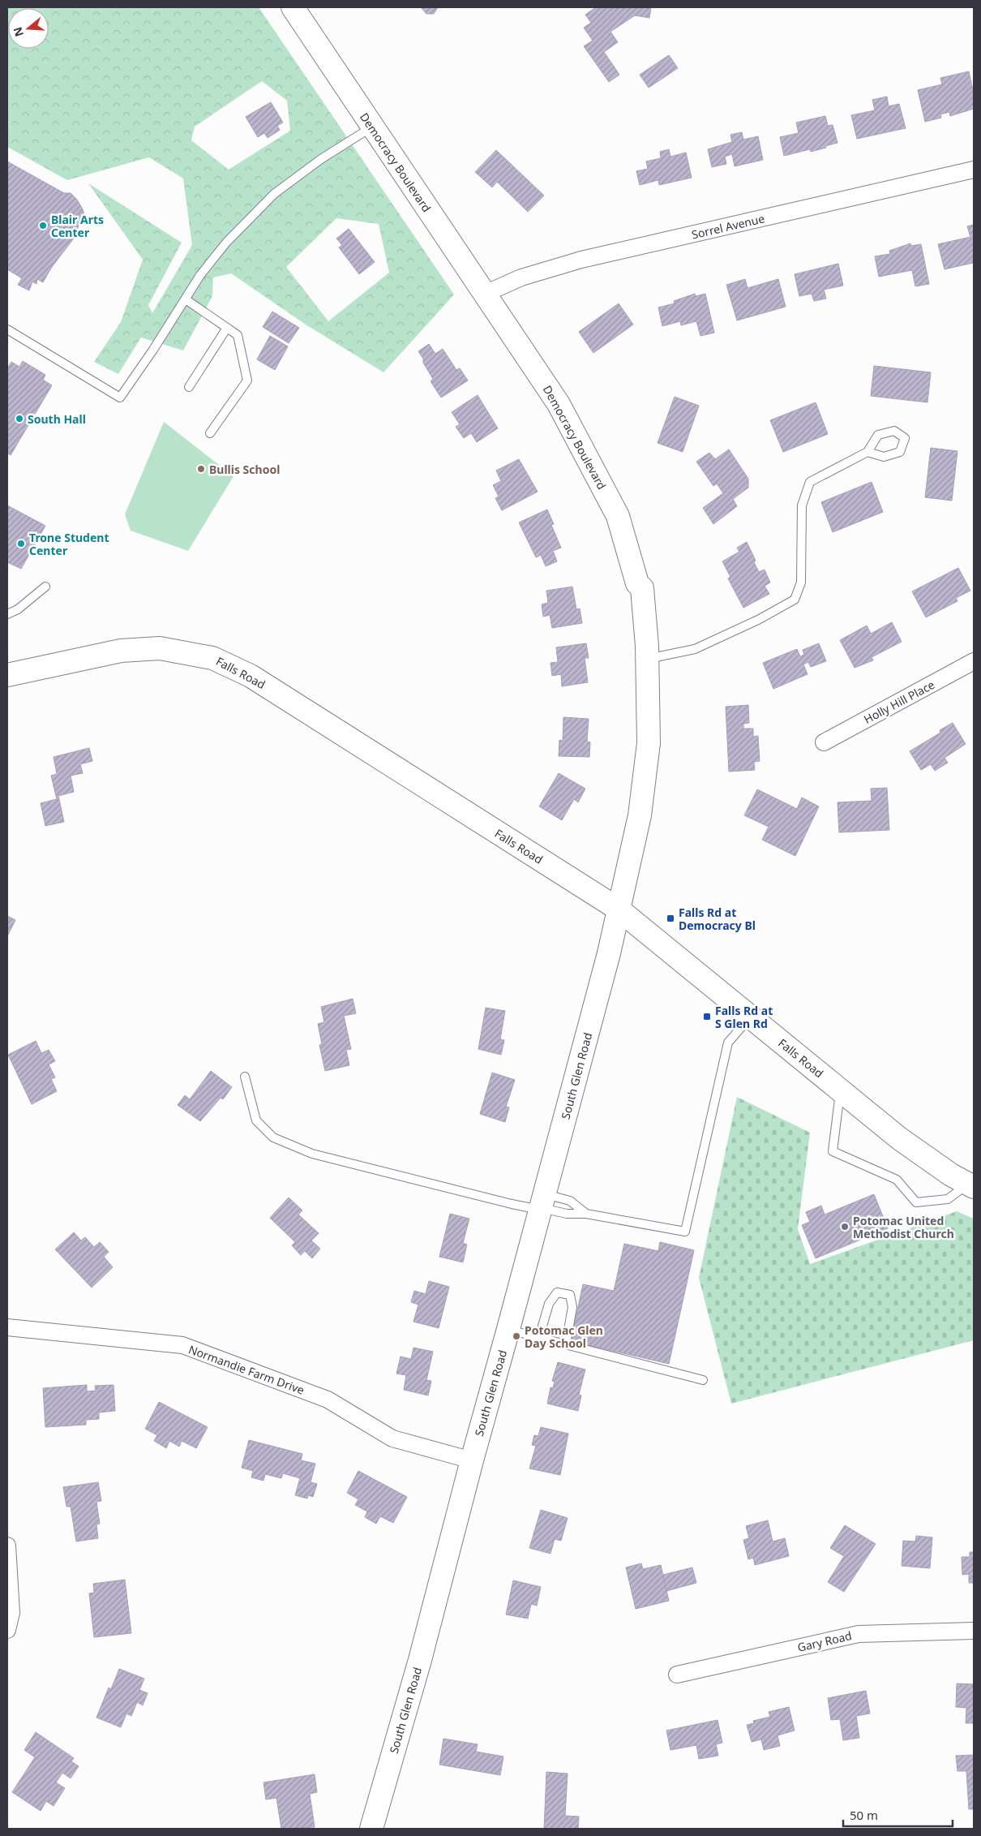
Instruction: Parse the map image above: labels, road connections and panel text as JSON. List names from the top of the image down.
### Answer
{
  "streets": {
    "main road": ["Democracy Boulevard", "Falls Road", "South Glen Road"],
    "street": [
      "Sorrel Avenue",
      "Holly Hill Place",
      "Normandie Farm Drive",
      "Gary Road"
    ]
  },
  "crossings": [
    ["Democracy Boulevard", "Sorrel Avenue"],
    ["Democracy Boulevard", "Falls Road"],
    ["Democracy Boulevard", "South Glen Road"],
    ["Falls Road", "South Glen Road"],
    ["South Glen Road", "Normandie Farm Drive"]
  ],
  "places": {
    "other": [
      "Blair Arts Center",
      "South Hall",
      "Bullis School",
      "Trone Student Center",
      "Potomac United Methodist Church",
      "Potomac Glen Day School"
    ],
    "transit": ["Falls Rd at Democracy Bl", "Falls Rd at S Glen Rd"]
  },
  "scale_bar": "50 m",
  "north": "left"
}
